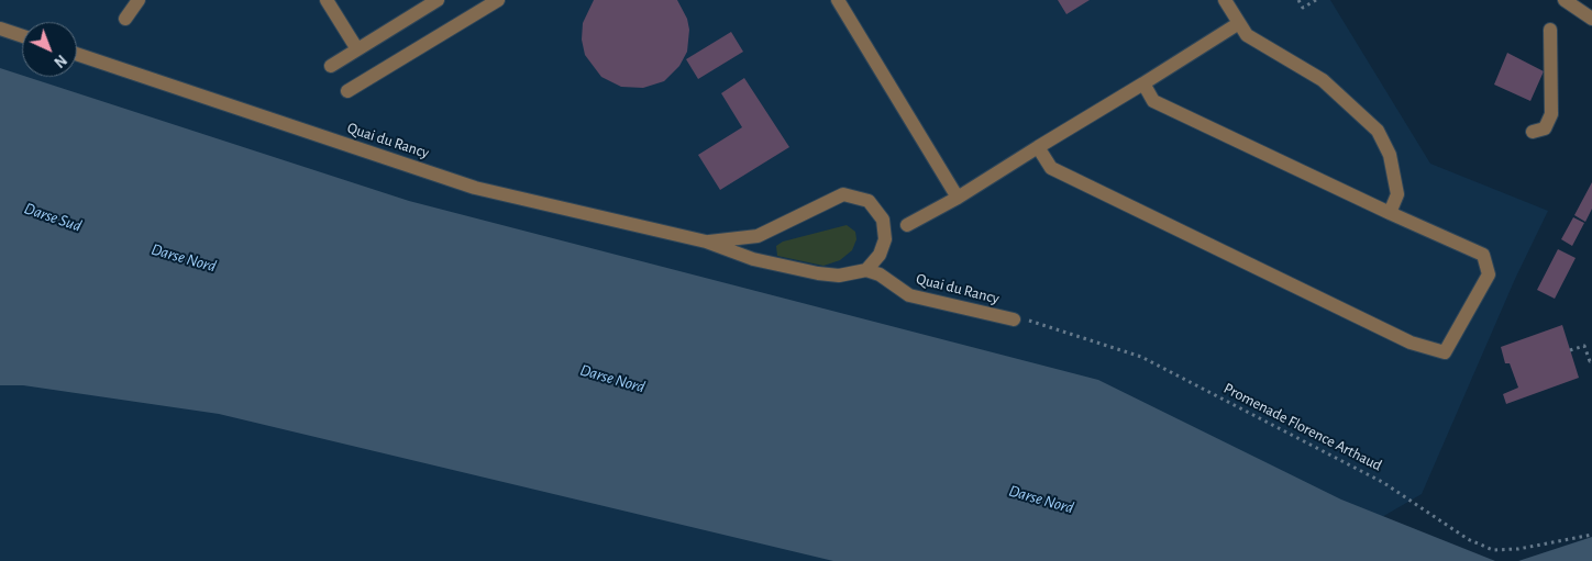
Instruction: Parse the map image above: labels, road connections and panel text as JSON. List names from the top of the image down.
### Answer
{
  "streets": {
    "street": ["Quai du Rancy"],
    "path": ["Promenade Florence Arthaud"]
  },
  "crossings": [
    ["Quai du Rancy", "Promenade Florence Arthaud"]
  ],
  "water": ["Darse Sud", "Darse Nord"],
  "north": "bottom right"
}
